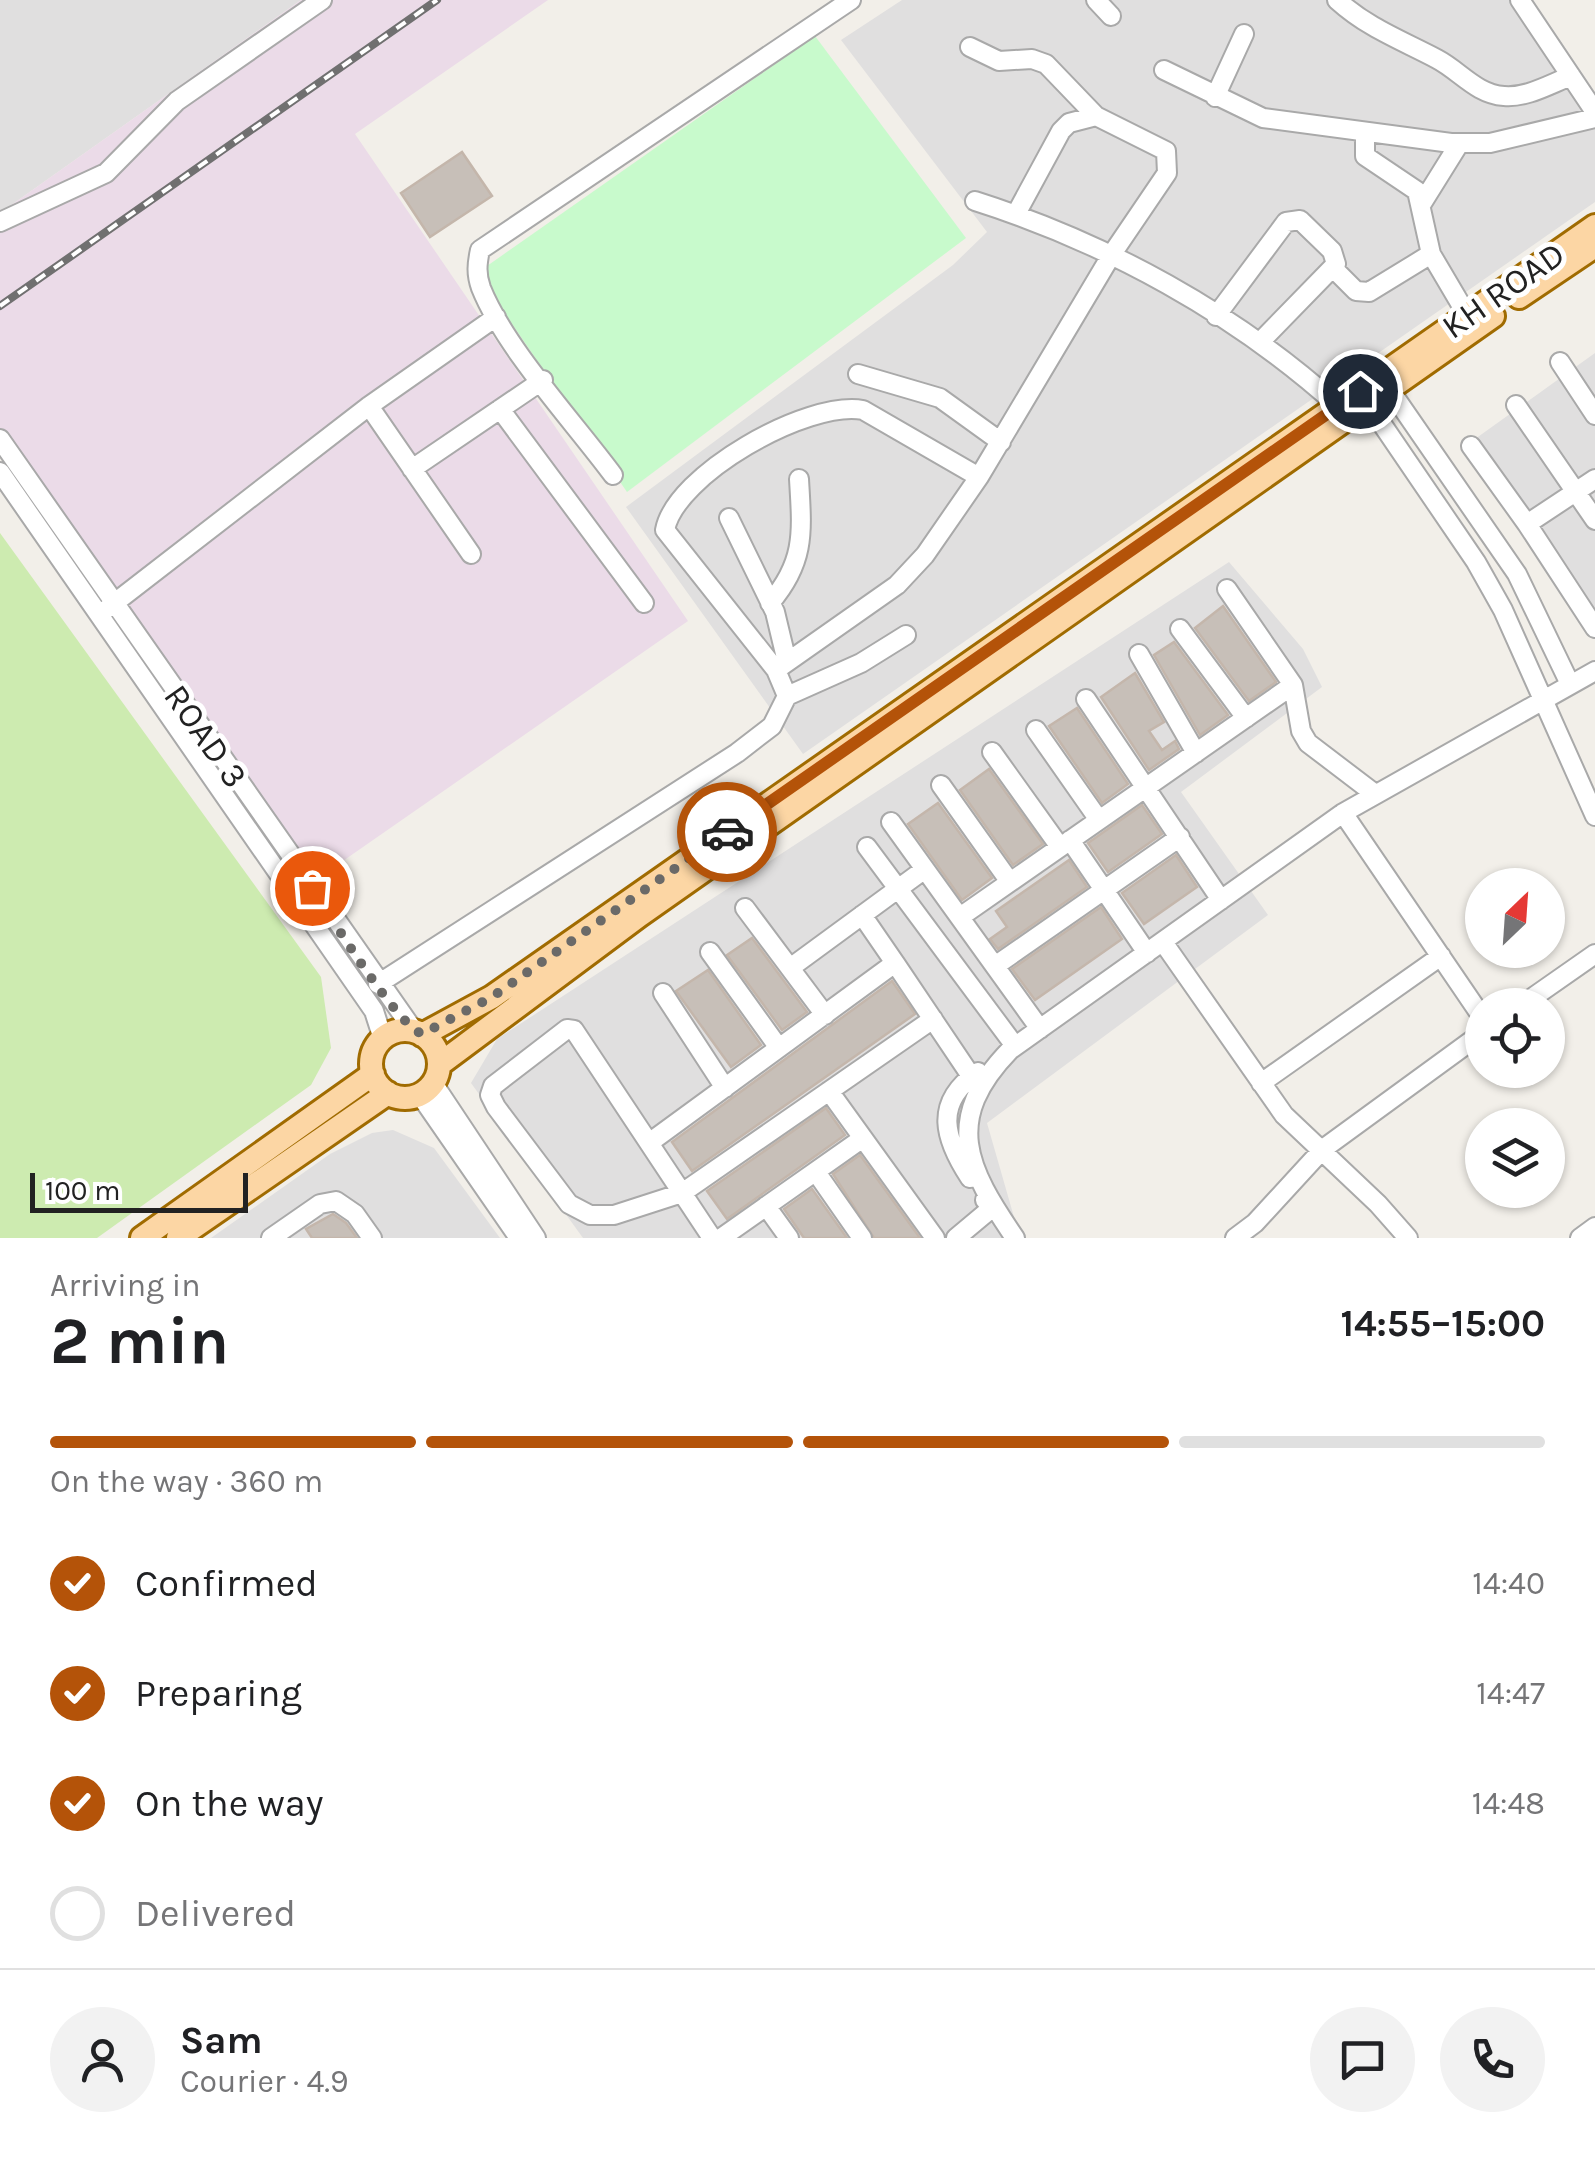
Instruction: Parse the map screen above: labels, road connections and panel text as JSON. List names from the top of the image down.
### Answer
{
  "streets": {
    "main road": ["KH ROAD"],
    "street": ["ROAD 3"]
  },
  "crossings": [
    ["KH ROAD", "ROAD 3"]
  ],
  "scale_bar": "100 m",
  "north": "top right",
  "page": {
    "scale": "100 m",
    "heading": ["2 min", "Arriving in", "14:55–15:00"],
    "panel": ["Sam", "Courier · 4.9"],
    "bar": "On the way · 360 m",
    "list": [
      ["Confirmed", "14:40"],
      ["Preparing", "14:47"],
      ["On the way", "14:48"],
      "Delivered"
    ]
  }
}
